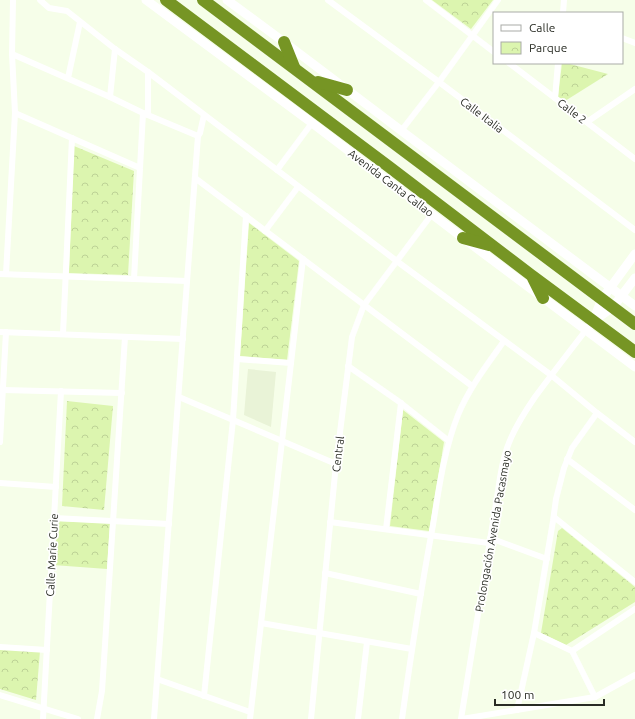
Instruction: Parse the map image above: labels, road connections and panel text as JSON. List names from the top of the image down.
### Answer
{
  "streets": {
    "highway": ["Avenida Canta Callao"],
    "street": [
      "Calle 2",
      "Calle Italia",
      "Central",
      "Prolongación Avenida Pacasmayo",
      "Calle Marie Curie"
    ]
  },
  "crossings": [
    ["Avenida Canta Callao", "Central"],
    ["Avenida Canta Callao", "Prolongación Avenida Pacasmayo"]
  ],
  "legend": ["Calle", "Parque"],
  "scale_bar": "100 m"
}
